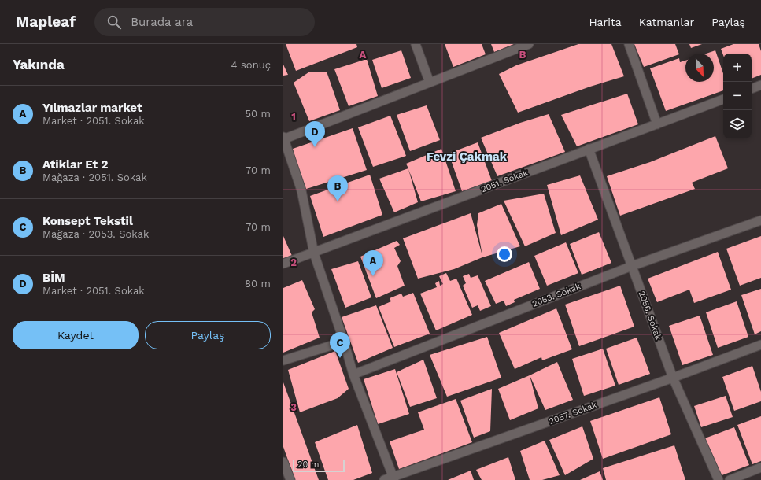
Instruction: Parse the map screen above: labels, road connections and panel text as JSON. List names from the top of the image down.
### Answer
{
  "streets": {
    "street": [
      "2051. Sokak",
      "2053. Sokak",
      "2056. Sokak",
      "2057. Sokak"
    ]
  },
  "crossings": [
    ["2051. Sokak", "2056. Sokak"],
    ["2053. Sokak", "2056. Sokak"],
    ["2056. Sokak", "2057. Sokak"]
  ],
  "districts": ["Fevzi Çakmak"],
  "scale_bar": "20 m",
  "north": "bottom right",
  "page": {
    "header": "Mapleaf",
    "search": "Burada ara",
    "nav": ["Harita", "Katmanlar", "Paylaş"],
    "heading": ["Yakında", "4 sonuç"],
    "map_buttons": ["+", "−"],
    "list": [
      {
        "mark": "A",
        "name": "Yılmazlar market",
        "note": "Market · 2051. Sokak",
        "value": "50 m"
      },
      {
        "mark": "B",
        "name": "Atiklar Et 2",
        "note": "Mağaza · 2051. Sokak",
        "value": "70 m"
      },
      {
        "mark": "C",
        "name": "Konsept Tekstil",
        "note": "Mağaza · 2053. Sokak",
        "value": "70 m"
      },
      {
        "mark": "D",
        "name": "BİM",
        "note": "Market · 2051. Sokak",
        "value": "80 m"
      }
    ],
    "pins": [
      "D",
      "B",
      "A",
      "C"
    ],
    "buttons": ["Kaydet", "Paylaş"],
    "scale": "20 m"
  },
  "grid": {
    "columns": ["A", "B"],
    "rows": ["1", "2", "3"]
  }
}
